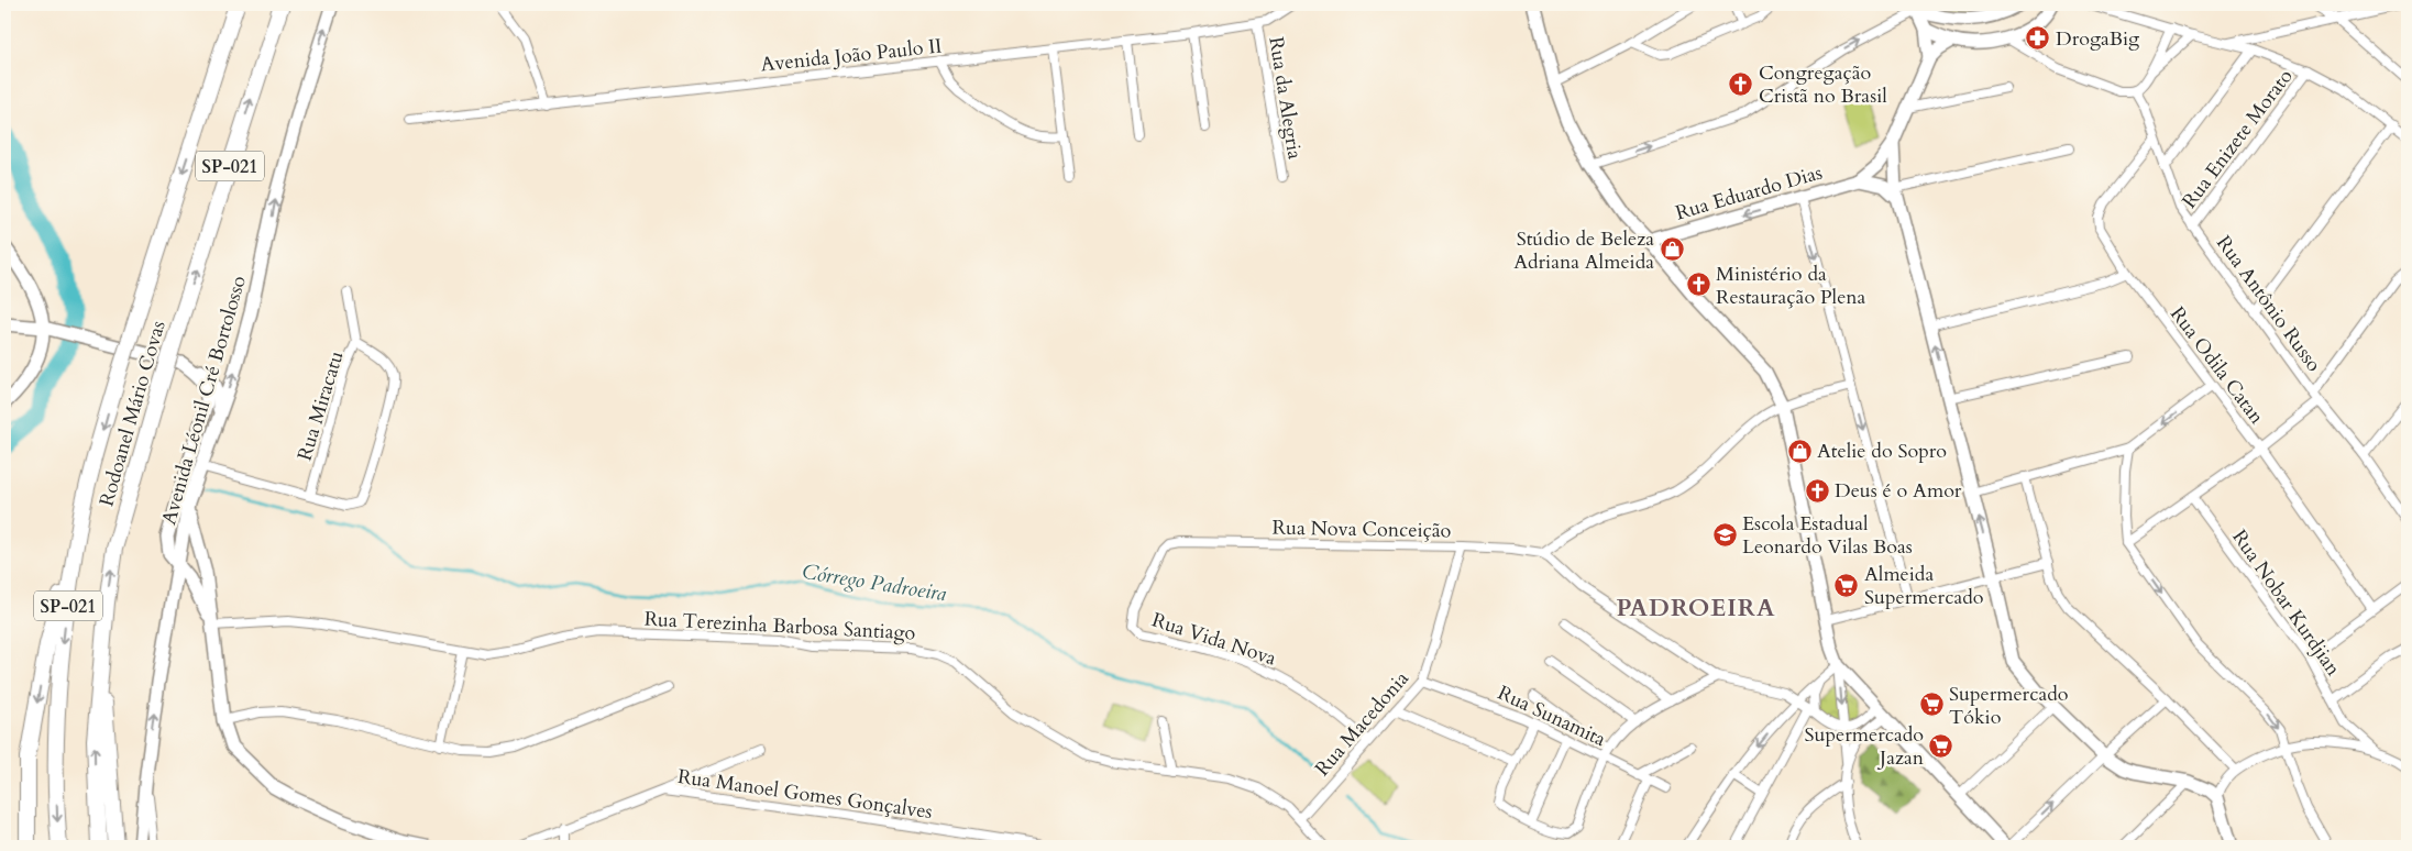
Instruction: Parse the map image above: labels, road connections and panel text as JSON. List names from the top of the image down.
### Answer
{
  "streets": {
    "highway": ["SP-021", "Rodoanel Mário Covas"],
    "main road": ["Rua Eduardo Dias", "Avenida Léonil Cré Bortolosso"],
    "street": [
      "Avenida João Paulo II",
      "Rua da Alegria",
      "Rua Enizete Morato",
      "Rua Antônio Russo",
      "Rua Odila Catan",
      "Rua Miracatu",
      "Rua Nova Conceição",
      "Rua Nobar Kurdjian",
      "Rua Terezinha Barbosa Santiago",
      "Rua Vida Nova",
      "Rua Sunamita",
      "Rua Macedonia",
      "Rua Manoel Gomes Gonçalves"
    ]
  },
  "crossings": [
    ["Avenida João Paulo II", "Rua da Alegria"],
    ["Rua Enizete Morato", "Rua Antônio Russo"],
    ["Rua Antônio Russo", "Rua Odila Catan"],
    ["Rua Nova Conceição", "Rua Vida Nova"],
    ["Rua Nova Conceição", "Rua Macedonia"],
    ["Rua Terezinha Barbosa Santiago", "Rua Macedonia"],
    ["Rua Vida Nova", "Rua Macedonia"],
    ["Rua Sunamita", "Rua Macedonia"]
  ],
  "one_way": ["Rua Eduardo Dias", "Avenida Léonil Cré Bortolosso"],
  "districts": ["PADROEIRA"],
  "water": ["Córrego Padroeira"],
  "places": {
    "pharmacy": ["DrogaBig"],
    "church": ["Congregação Cristã no Brasil", "Ministério da Restauração Plena", "Deus é o Amor"],
    "shop": ["Stúdio de Beleza Adriana Almeida", "Atelie do Sopro"],
    "school or university": ["Escola Estadual Leonardo Vilas Boas"],
    "supermarket": ["Almeida Supermercado", "Supermercado Tókio", "Supermercado Jazan"]
  }
}
